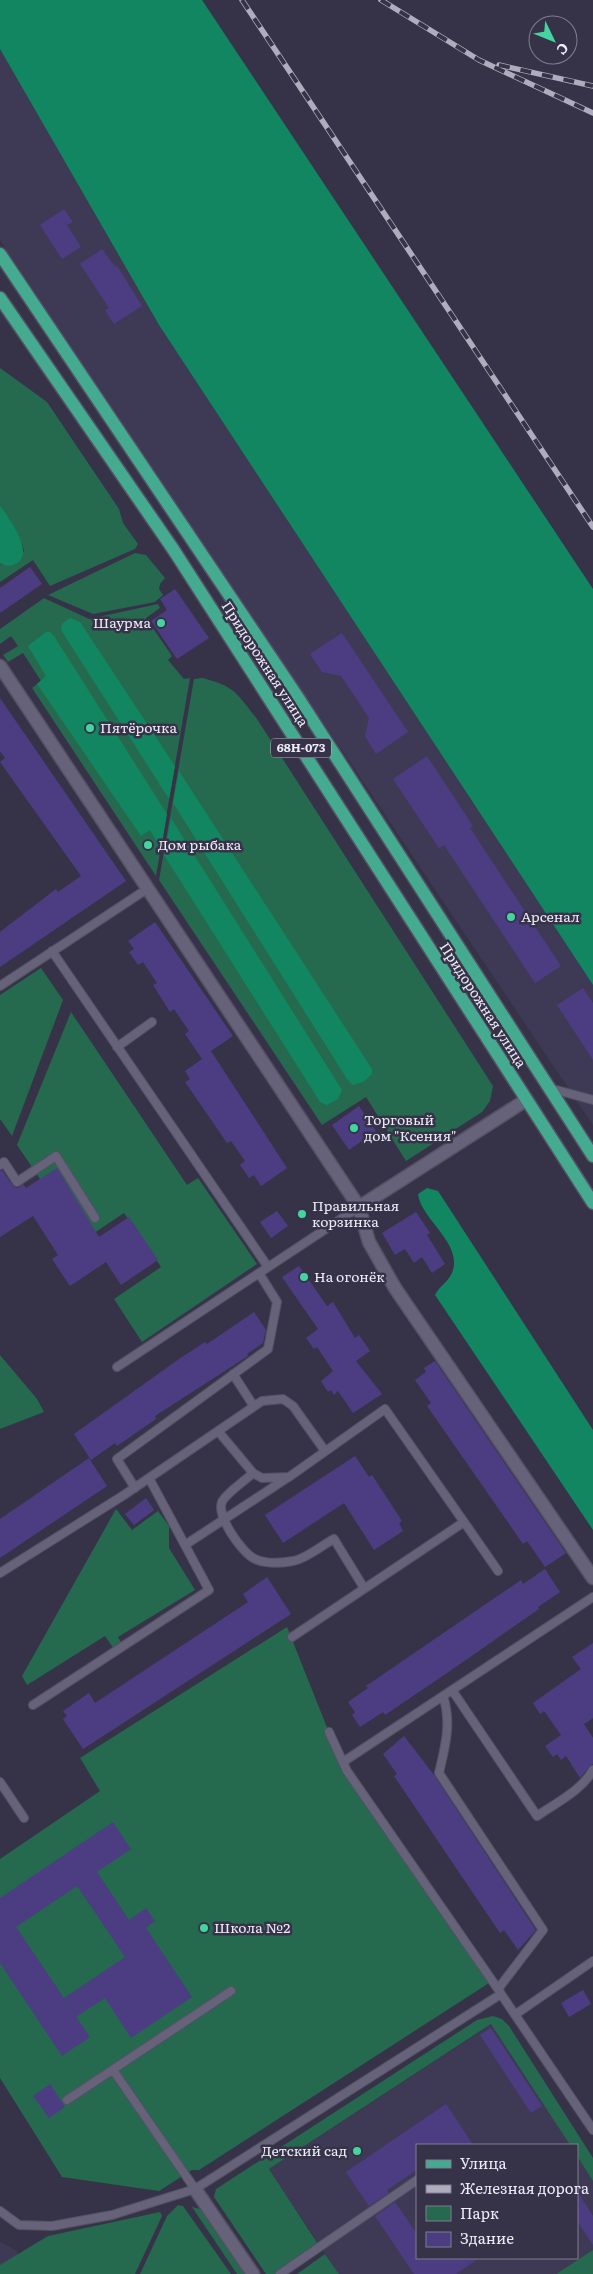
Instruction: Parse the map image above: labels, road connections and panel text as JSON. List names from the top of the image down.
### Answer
{
  "streets": {
    "main road": ["Придорожная улица", "68Н-073"]
  },
  "places": [
    "Шаурма",
    "Пятёрочка",
    "Дом рыбака",
    "Арсенал",
    "Торговый дом \"Ксения\"",
    "Правильная корзинка",
    "На огонёк",
    "Школа №2",
    "Детский сад"
  ],
  "legend": [
    "Улица",
    "Железная дорога",
    "Парк",
    "Здание"
  ],
  "north": "bottom right"
}
